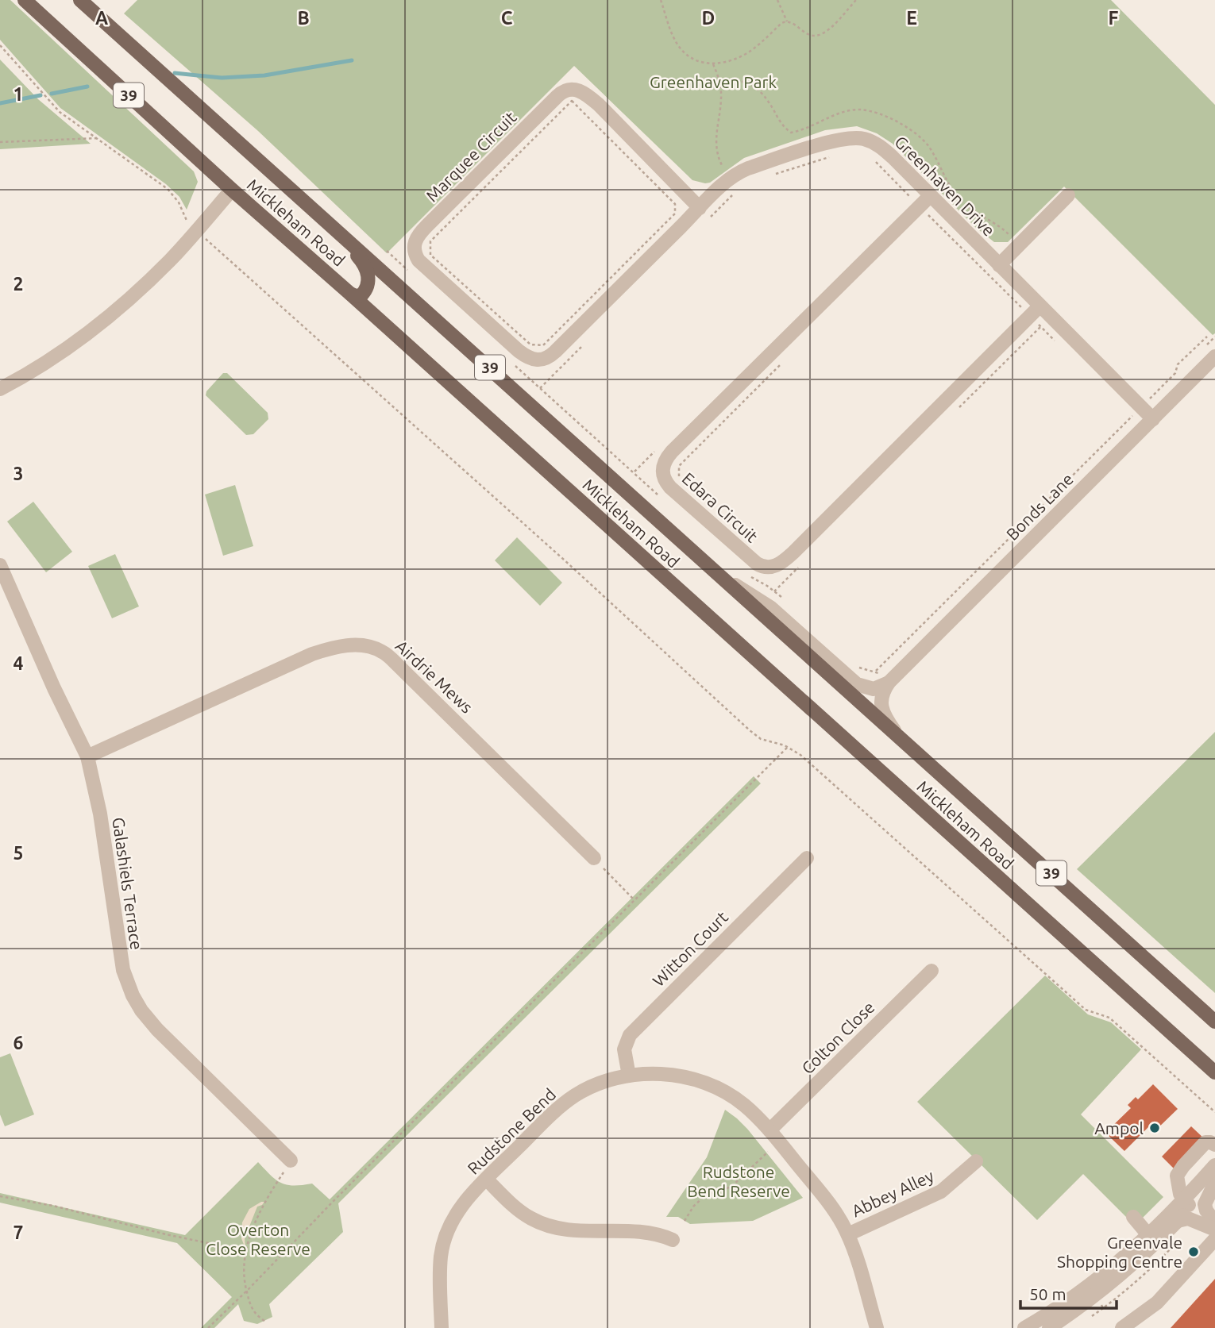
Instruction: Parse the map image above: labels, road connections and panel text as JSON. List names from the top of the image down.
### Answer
{
  "streets": {
    "main road": ["39", "Mickleham Road"],
    "street": [
      "Marquee Circuit",
      "Greenhaven Drive",
      "Bonds Lane",
      "Edara Circuit",
      "Airdrie Mews",
      "Galashiels Terrace",
      "Witton Court",
      "Colton Close",
      "Rudstone Bend",
      "Abbey Alley"
    ]
  },
  "crossings": [
    ["Marquee Circuit", "Greenhaven Drive"],
    ["Greenhaven Drive", "Bonds Lane"],
    ["Greenhaven Drive", "Edara Circuit"],
    ["Airdrie Mews", "Galashiels Terrace"],
    ["Witton Court", "Rudstone Bend"],
    ["Colton Close", "Rudstone Bend"],
    ["Rudstone Bend", "Abbey Alley"]
  ],
  "parks": ["Greenhaven Park", "Rudstone Bend Reserve", "Overton Close Reserve"],
  "places": ["Ampol", "Greenvale Shopping Centre"],
  "scale_bar": "50 m",
  "grid": {
    "columns": [
      "A",
      "B",
      "C",
      "D",
      "E",
      "F"
    ],
    "rows": [
      "1",
      "2",
      "3",
      "4",
      "5",
      "6",
      "7"
    ]
  }
}
